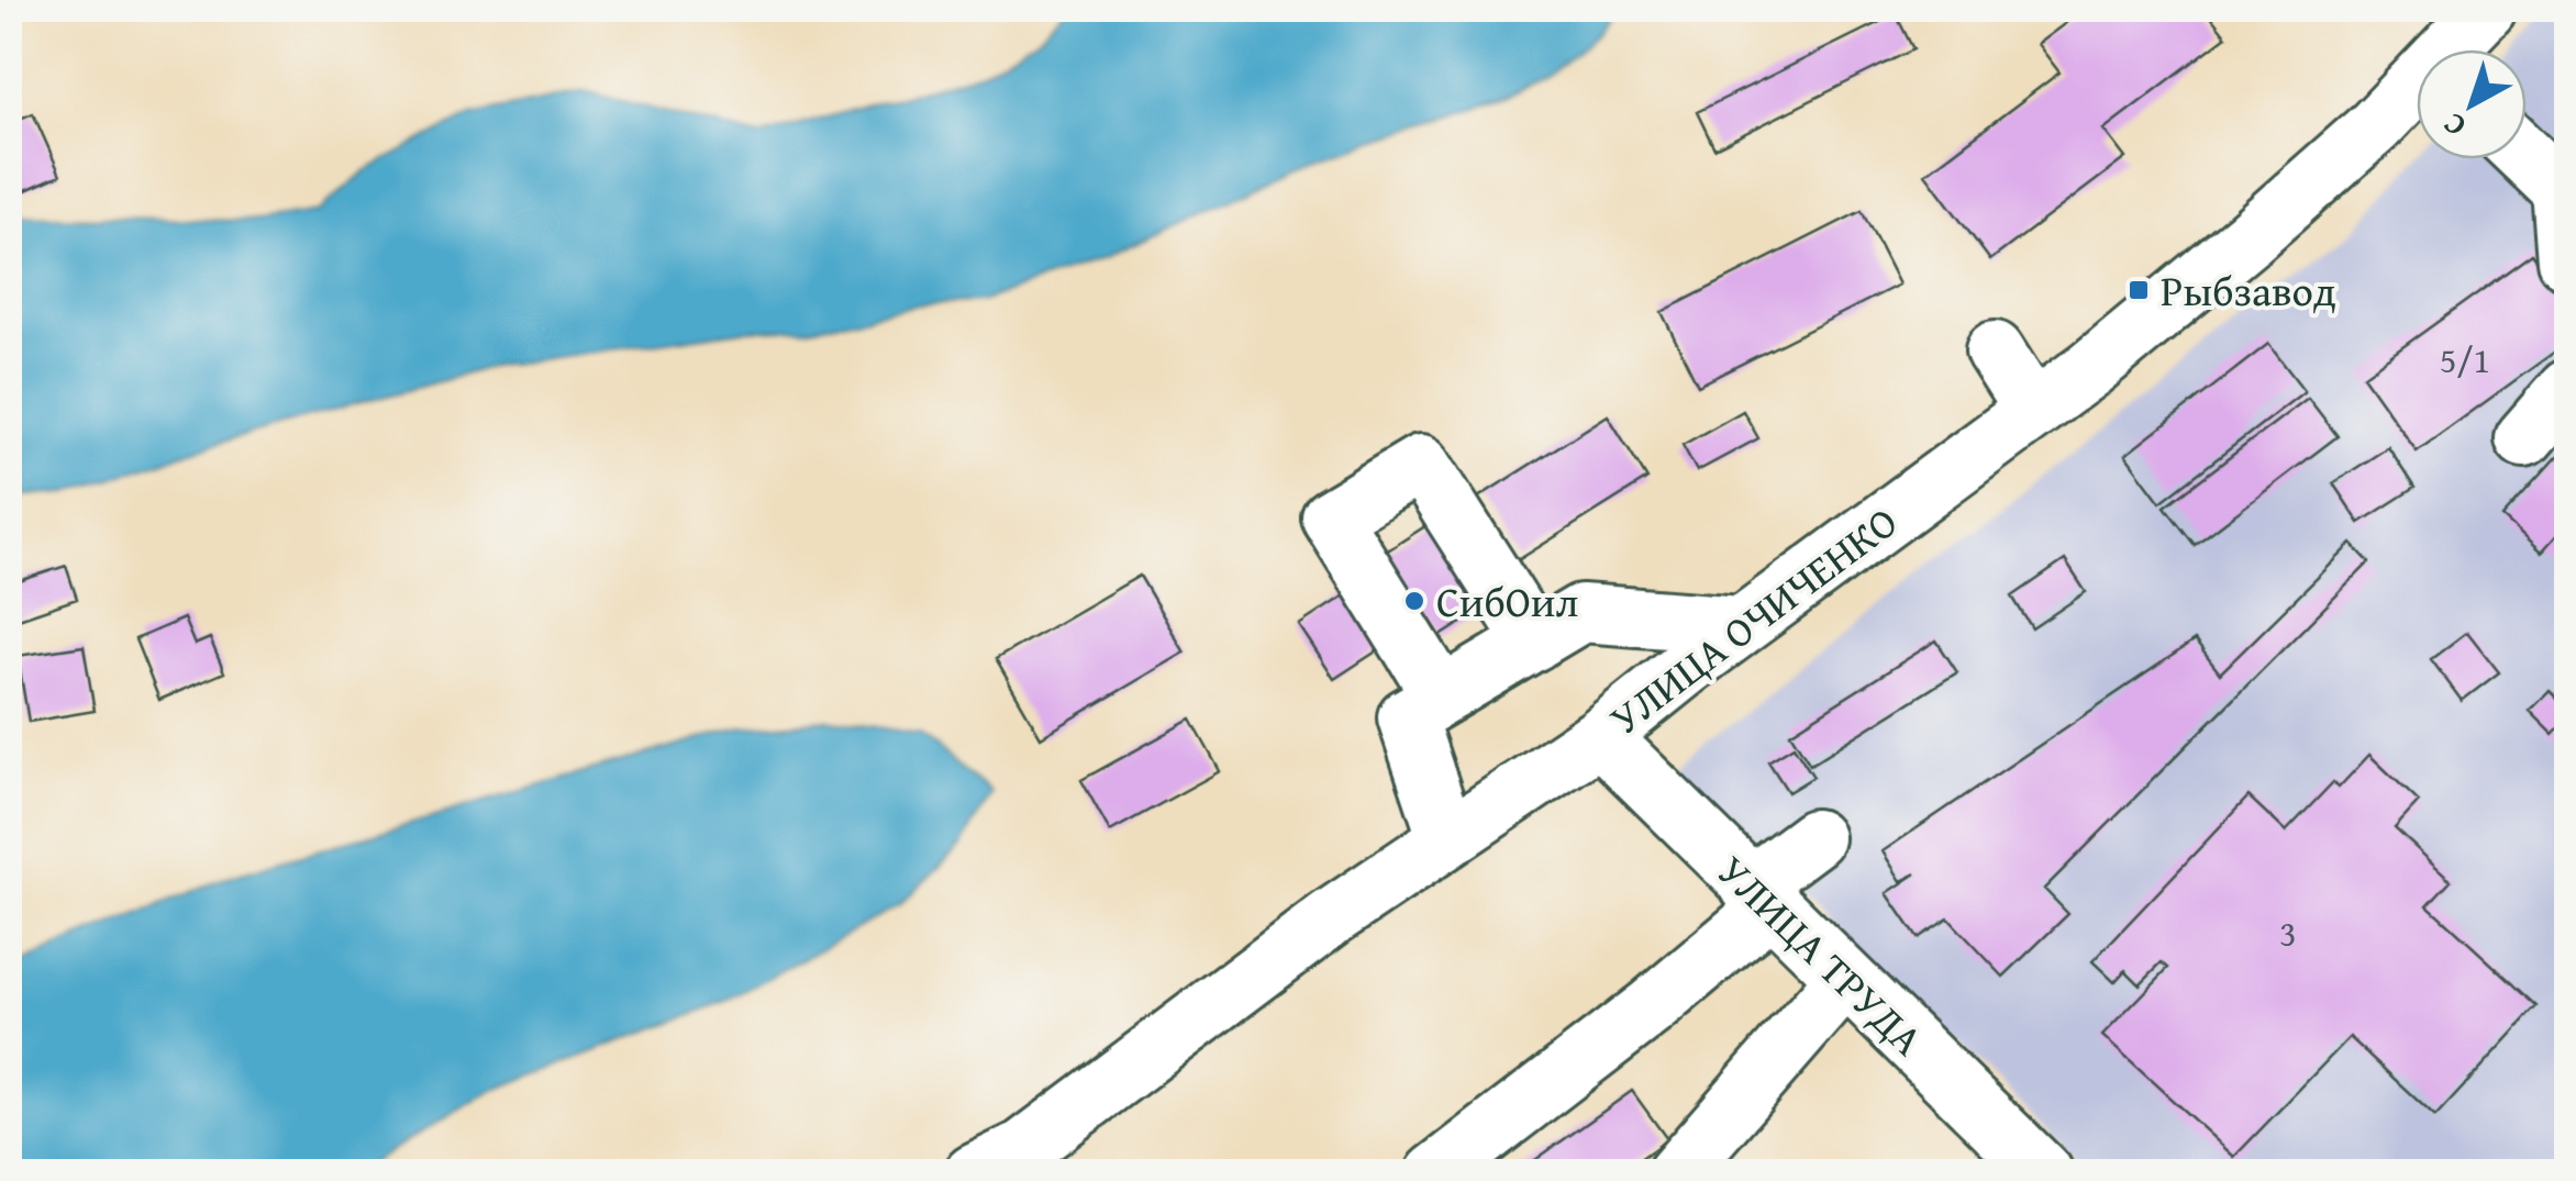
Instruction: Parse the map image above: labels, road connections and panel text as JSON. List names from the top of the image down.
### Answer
{
  "streets": {
    "street": ["УЛИЦА ОЧИЧЕНКО", "УЛИЦА ТРУДА"]
  },
  "crossings": [
    ["УЛИЦА ОЧИЧЕНКО", "УЛИЦА ТРУДА"]
  ],
  "places": {
    "transit": ["Рыбзавод"],
    "other": ["СибОил"]
  },
  "house_numbers": ["5/1", "3"],
  "north": "bottom left"
}
